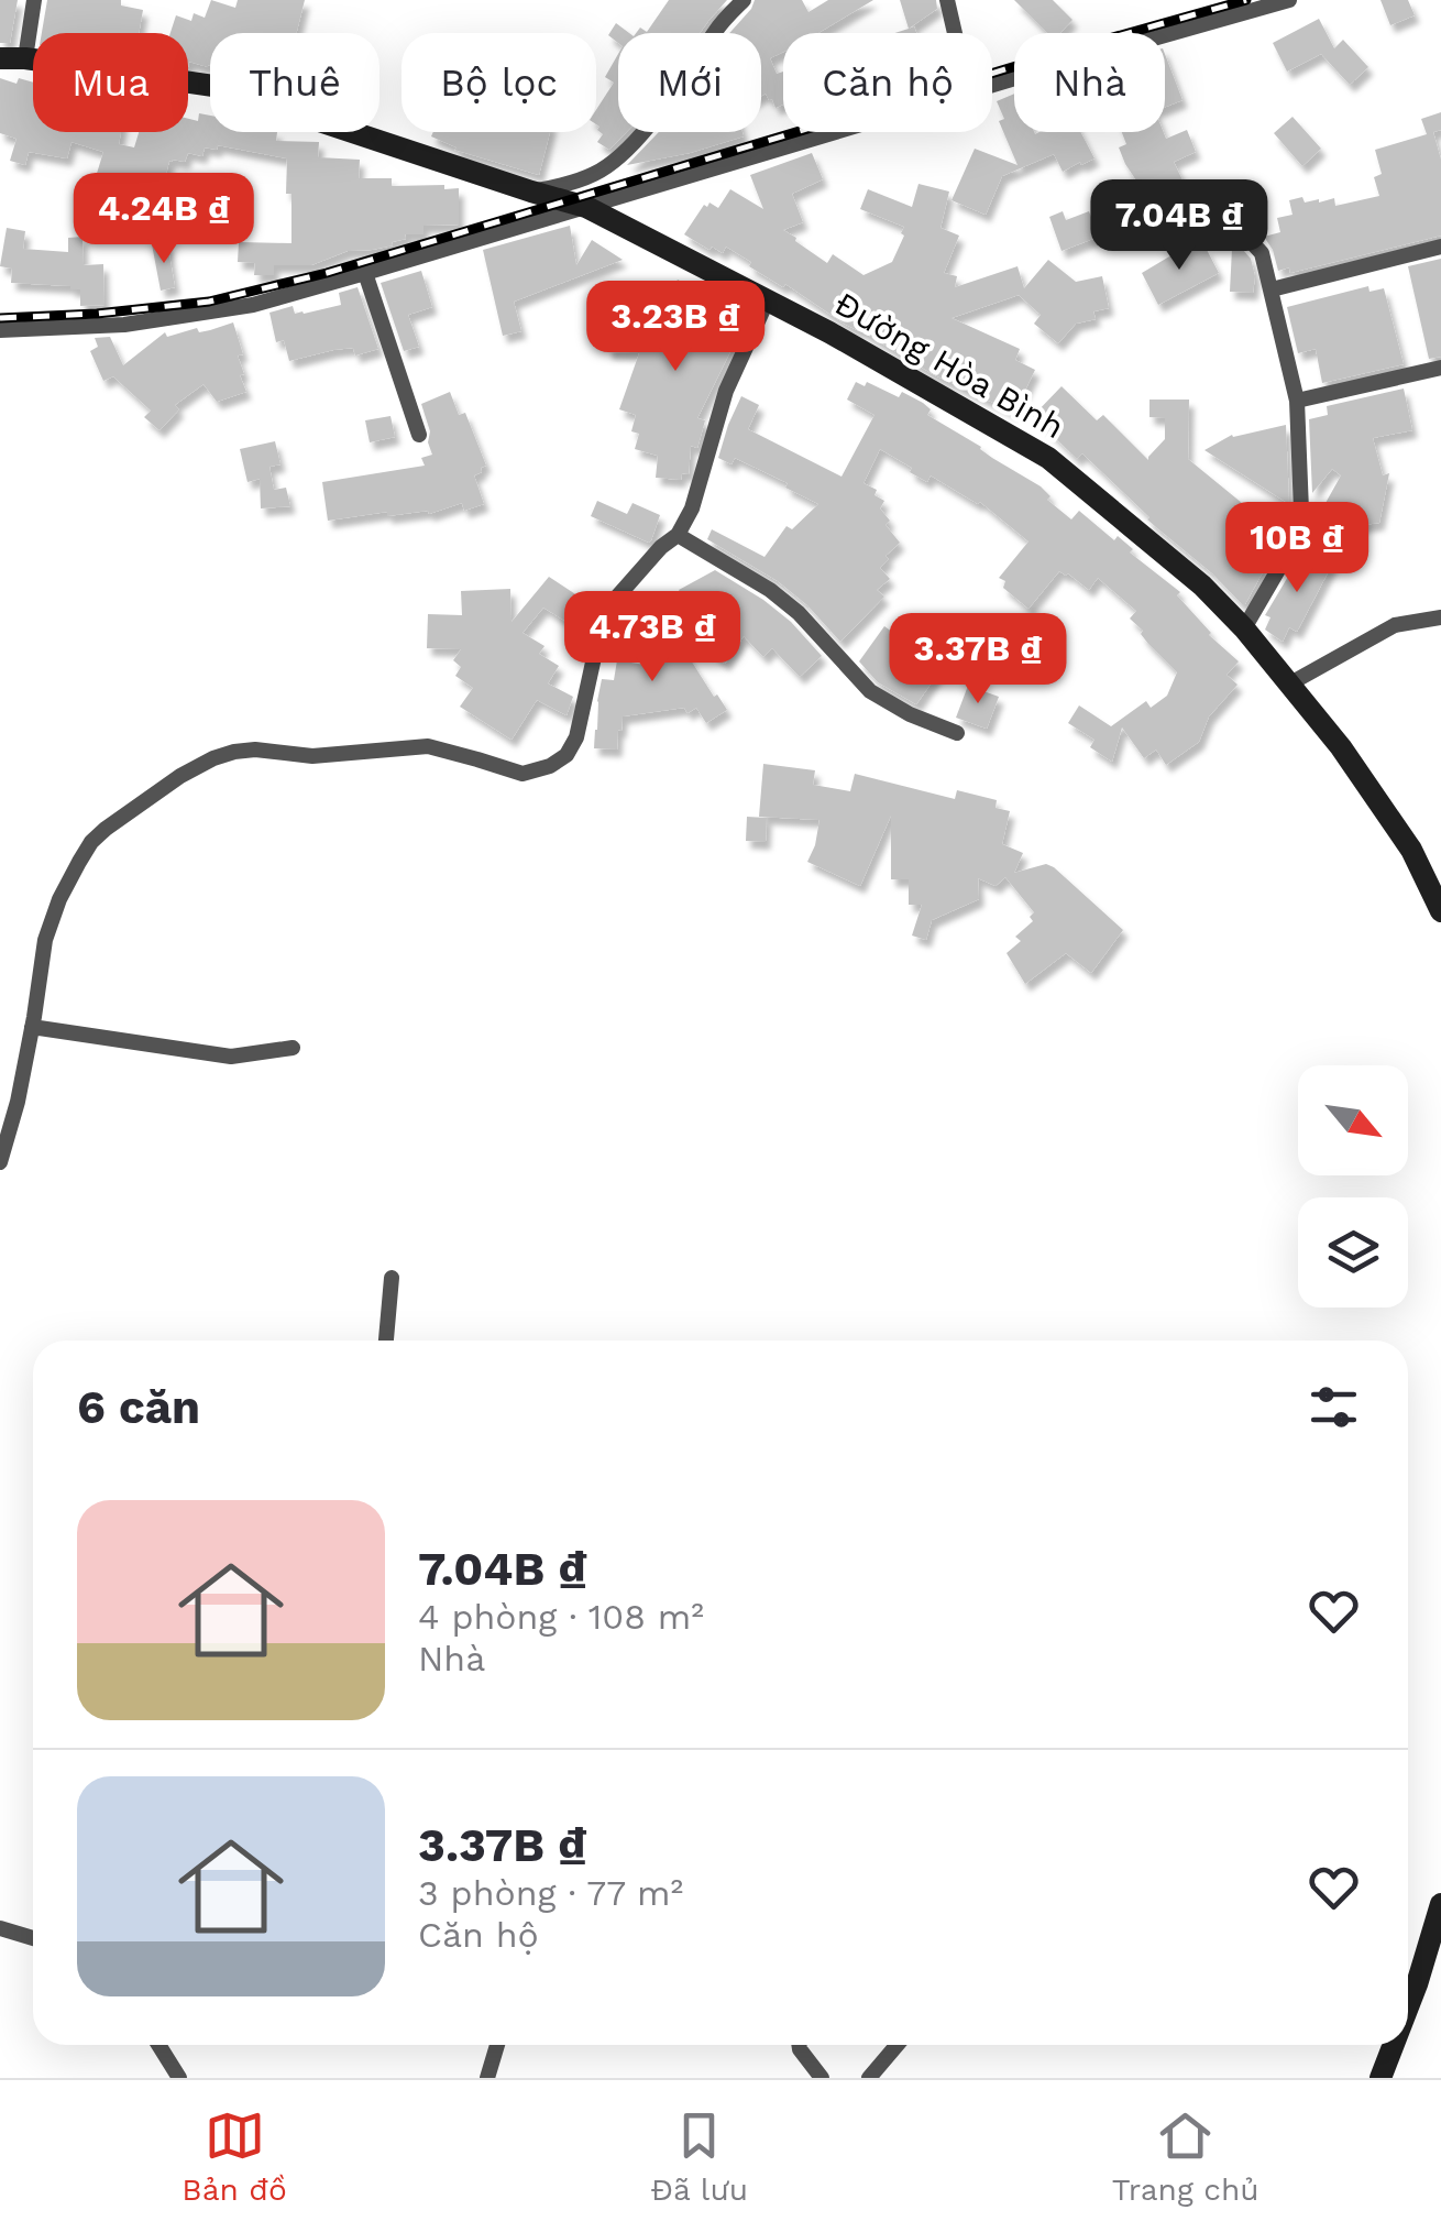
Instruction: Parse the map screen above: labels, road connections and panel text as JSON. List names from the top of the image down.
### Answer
{
  "streets": {
    "street": ["Đường Hòa Bình"]
  },
  "north": "bottom right",
  "page": {
    "chip": [
      "Mua",
      "Thuê",
      "Bộ lọc",
      "Mới",
      "Căn hộ",
      "Nhà"
    ],
    "price": [
      "4.24B ₫",
      "7.04B ₫",
      "3.23B ₫",
      "10B ₫",
      "4.73B ₫",
      "3.37B ₫"
    ],
    "heading": "6 căn",
    "list": [
      {
        "name": "7.04B ₫",
        "note": "4 phòng · 108 m² · Nhà"
      },
      {
        "name": "3.37B ₫",
        "note": "3 phòng · 77 m² · Căn hộ"
      }
    ],
    "tabs": ["Bản đồ", "Đã lưu", "Trang chủ"]
  }
}
